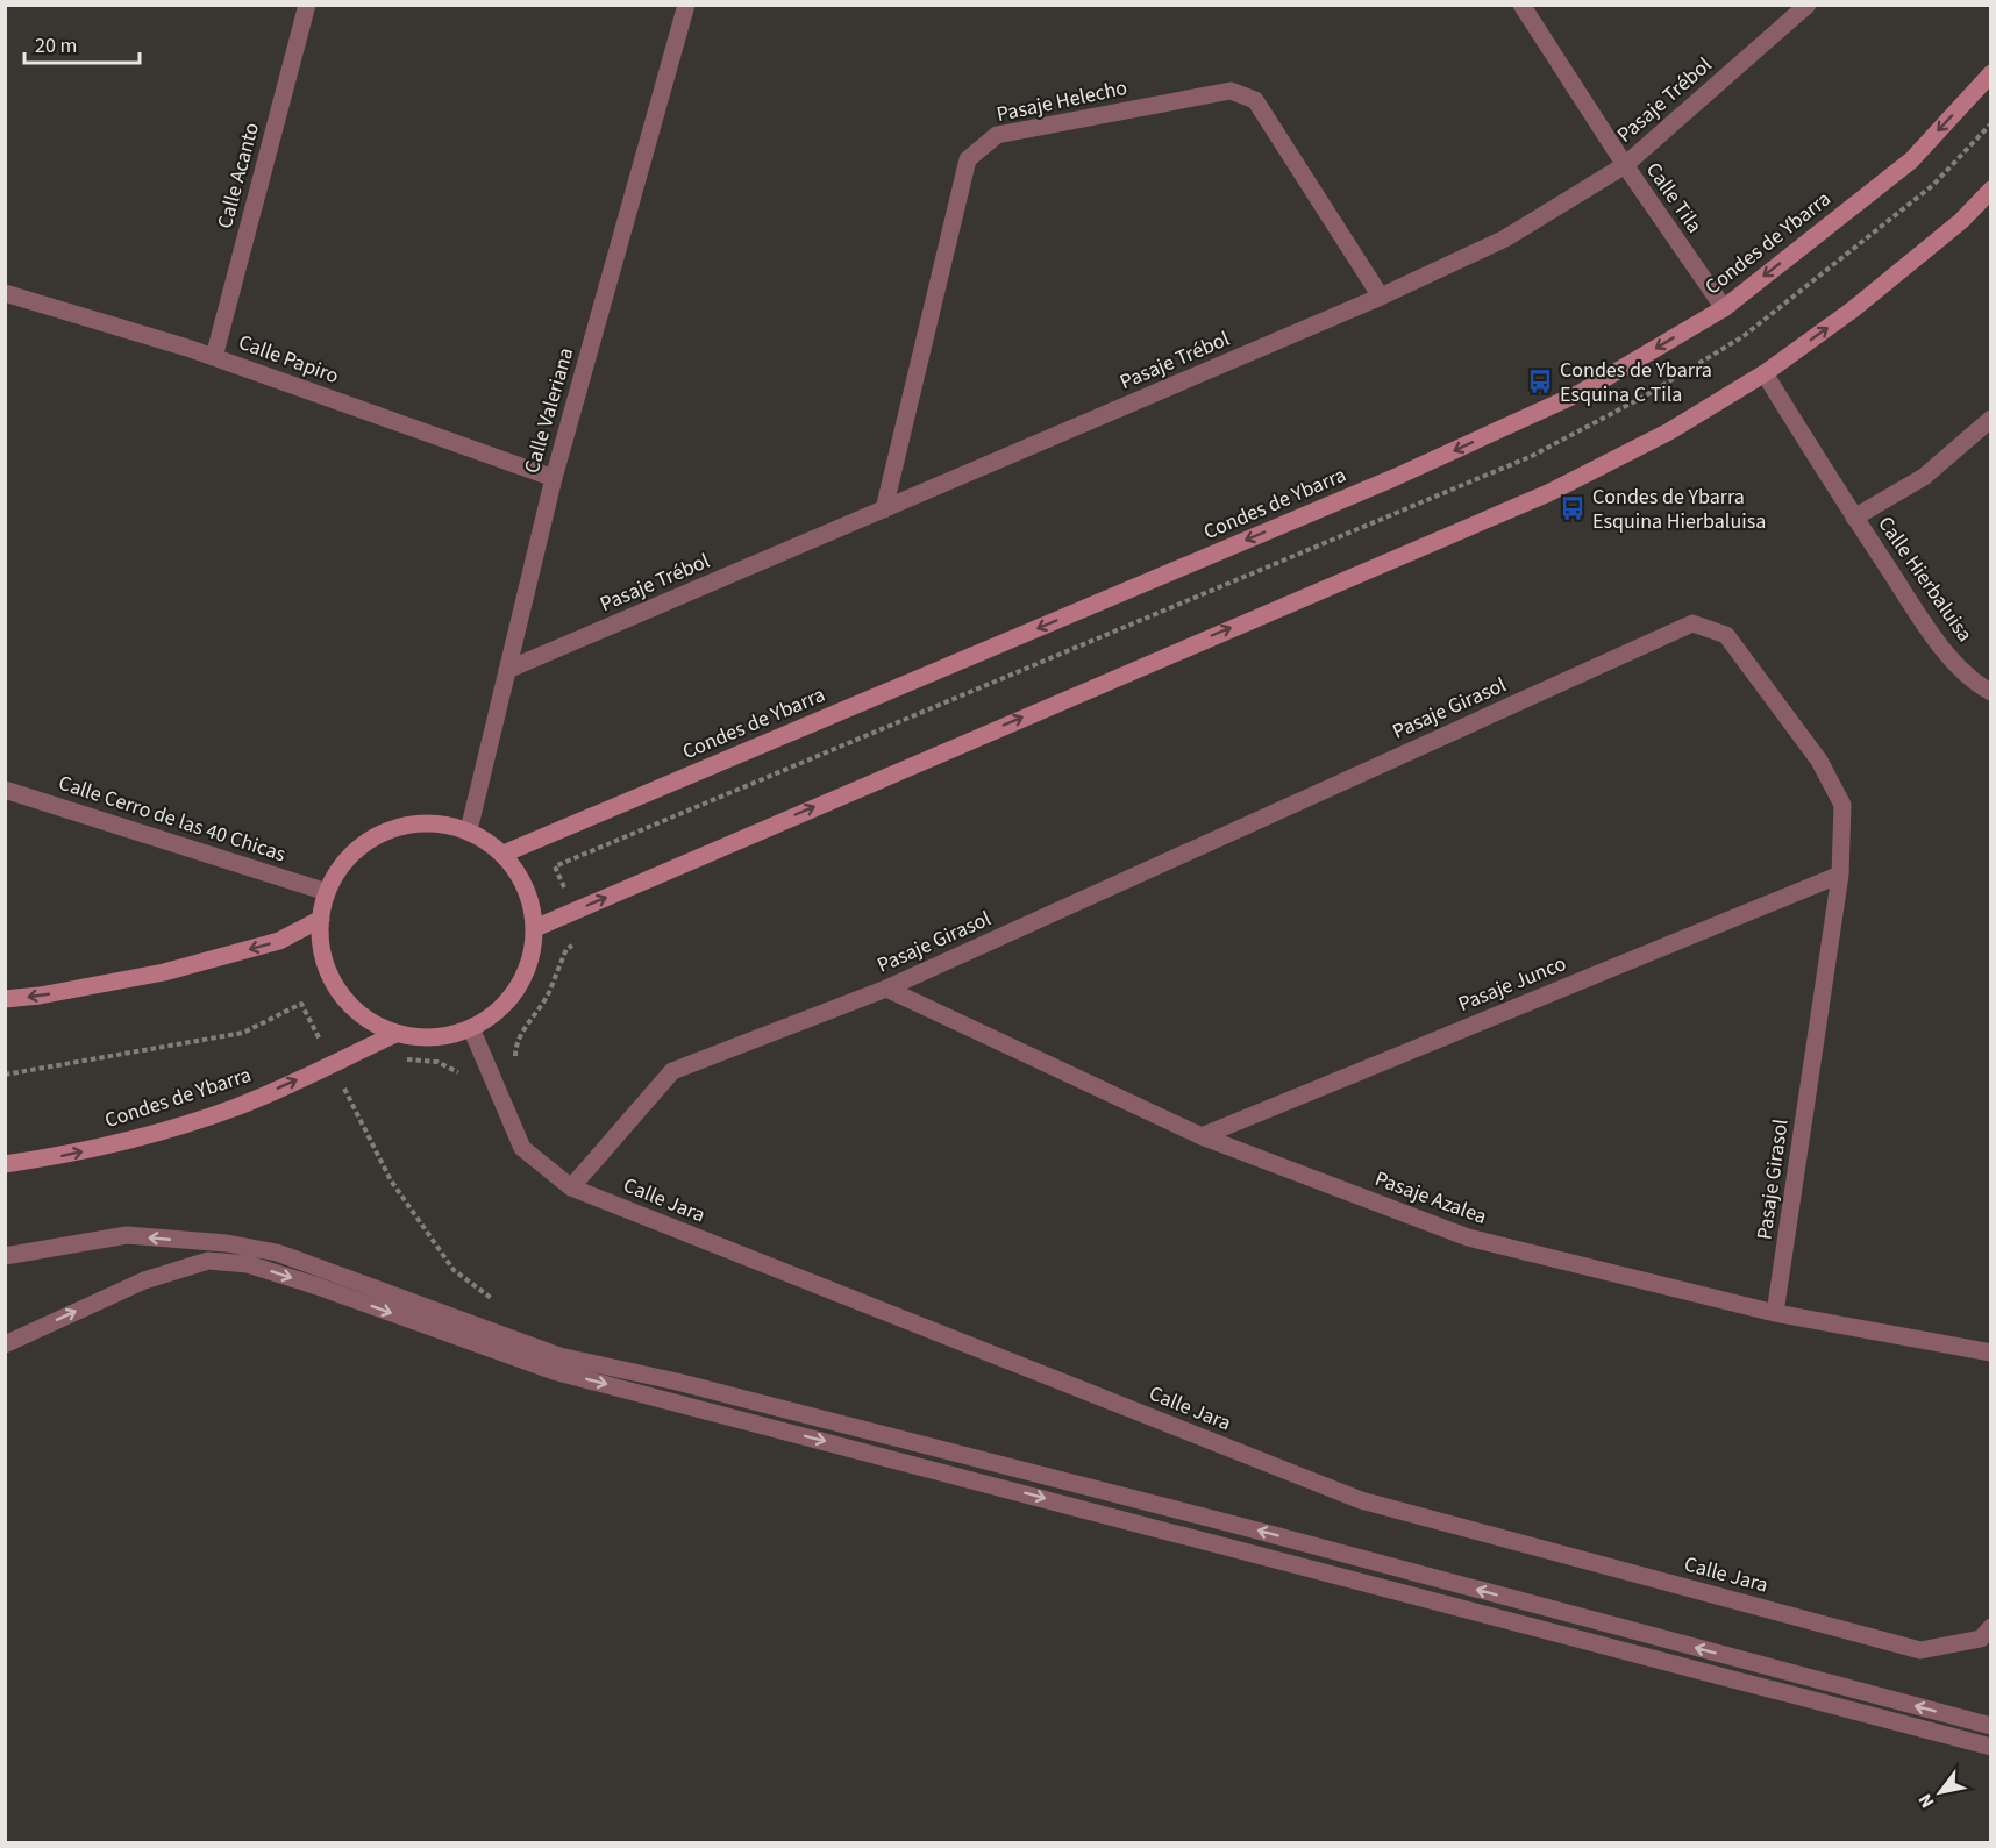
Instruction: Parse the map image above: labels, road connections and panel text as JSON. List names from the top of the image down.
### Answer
{
  "streets": {
    "main road": ["Condes de Ybarra"],
    "street": [
      "Pasaje Trébol",
      "Pasaje Helecho",
      "Calle Acanto",
      "Calle Tila",
      "Calle Papiro",
      "Calle Valeriana",
      "Calle Hierbaluisa",
      "Pasaje Girasol",
      "Calle Cerro de las 40 Chicas",
      "Pasaje Junco",
      "Pasaje Azalea",
      "Calle Jara"
    ]
  },
  "crossings": [
    ["Pasaje Trébol", "Pasaje Helecho"],
    ["Pasaje Trébol", "Calle Tila"],
    ["Pasaje Trébol", "Calle Valeriana"],
    ["Calle Acanto", "Calle Papiro"],
    ["Calle Tila", "Condes de Ybarra"],
    ["Condes de Ybarra", "Calle Valeriana"],
    ["Condes de Ybarra", "Calle Cerro de las 40 Chicas"],
    ["Condes de Ybarra", "Calle Jara"],
    ["Calle Papiro", "Calle Valeriana"],
    ["Calle Valeriana", "Calle Cerro de las 40 Chicas"],
    ["Calle Valeriana", "Calle Jara"],
    ["Pasaje Girasol", "Pasaje Junco"],
    ["Pasaje Girasol", "Pasaje Azalea"],
    ["Pasaje Girasol", "Calle Jara"],
    ["Calle Cerro de las 40 Chicas", "Calle Jara"],
    ["Pasaje Junco", "Pasaje Azalea"]
  ],
  "places": {
    "bus stop": ["Condes de Ybarra Esquina C Tila", "Condes de Ybarra Esquina Hierbaluisa"]
  },
  "scale_bar": "20 m",
  "north": "bottom left"
}
